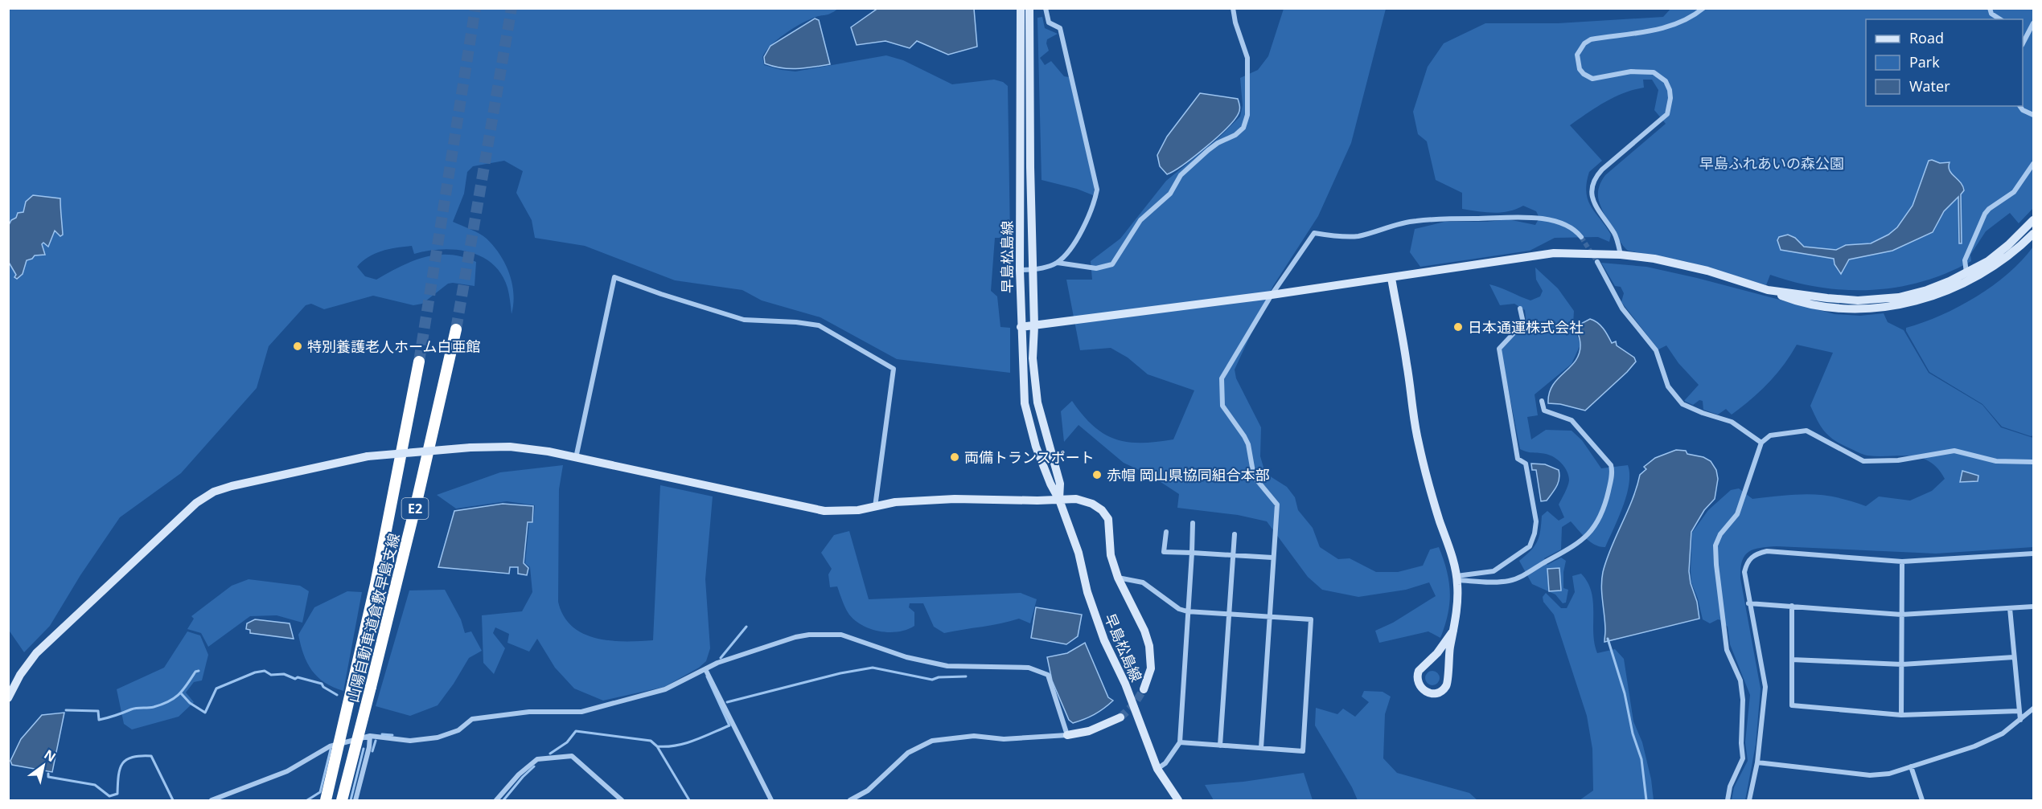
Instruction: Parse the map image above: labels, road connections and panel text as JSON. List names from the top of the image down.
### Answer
{
  "streets": {
    "highway": ["E2", "山陽自動車道倉敷早島支線"],
    "street": ["早島松島線"]
  },
  "parks": ["早島ふれあいの森公園"],
  "places": [
    "日本通運株式会社",
    "特別養護老人ホーム白亜館",
    "両備トランスポート",
    "赤帽 岡山県協同組合本部"
  ],
  "legend": ["Road", "Park", "Water"],
  "north": "top right"
}
